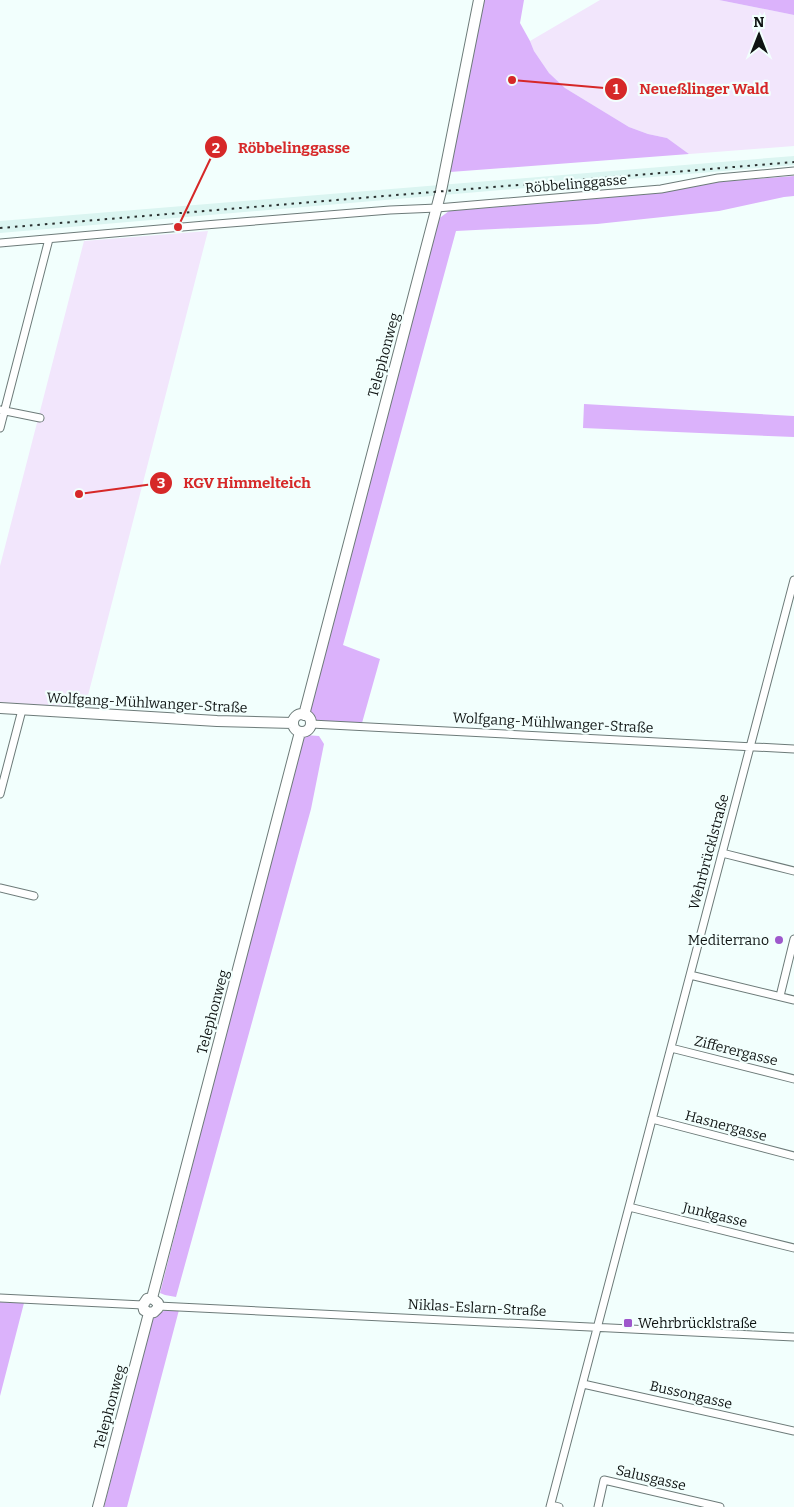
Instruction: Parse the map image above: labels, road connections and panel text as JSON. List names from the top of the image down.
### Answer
{
  "streets": {
    "street": [
      "Röbbelinggasse",
      "Telephonweg",
      "Wolfgang-Mühlwanger-Straße",
      "Wehrbrücklstraße",
      "Zifferergasse",
      "Hasnergasse",
      "Junkgasse",
      "Niklas-Eslarn-Straße",
      "Bussongasse",
      "Salusgasse"
    ]
  },
  "crossings": [
    ["Röbbelinggasse", "Telephonweg"],
    ["Telephonweg", "Wolfgang-Mühlwanger-Straße"],
    ["Telephonweg", "Niklas-Eslarn-Straße"],
    ["Wolfgang-Mühlwanger-Straße", "Wehrbrücklstraße"],
    ["Wehrbrücklstraße", "Zifferergasse"],
    ["Wehrbrücklstraße", "Hasnergasse"],
    ["Wehrbrücklstraße", "Junkgasse"],
    ["Wehrbrücklstraße", "Niklas-Eslarn-Straße"],
    ["Wehrbrücklstraße", "Bussongasse"]
  ],
  "places": {
    "other": [
      "Neueßlinger Wald",
      "Röbbelinggasse",
      "KGV Himmelteich",
      "Mediterrano"
    ],
    "transit": ["Wehrbrücklstraße"]
  },
  "north": "top"
}
